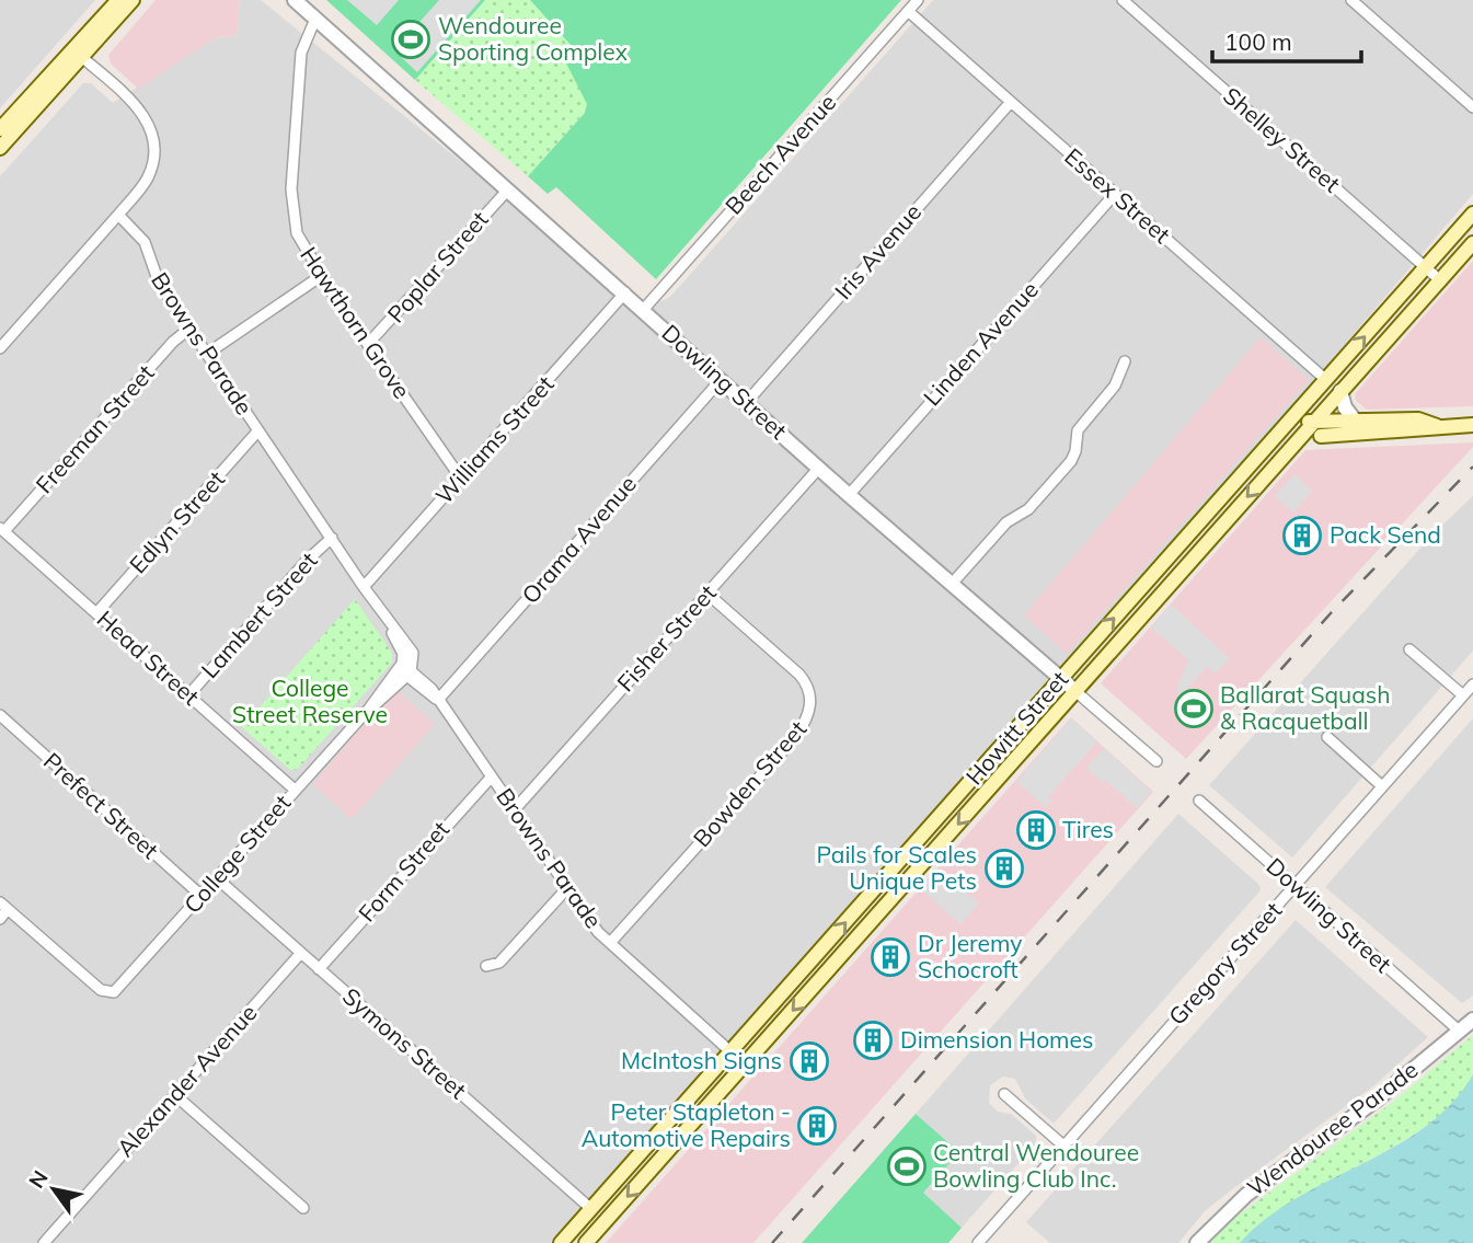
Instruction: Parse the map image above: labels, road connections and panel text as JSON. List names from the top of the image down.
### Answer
{
  "streets": {
    "main road": ["Howitt Street"],
    "street": [
      "Shelley Street",
      "Beech Avenue",
      "Essex Street",
      "Iris Avenue",
      "Poplar Street",
      "Hawthorn Grove",
      "Browns Parade",
      "Linden Avenue",
      "Dowling Street",
      "Freeman Street",
      "Williams Street",
      "Edlyn Street",
      "Orama Avenue",
      "Lambert Street",
      "Fisher Street",
      "Head Street",
      "Bowden Street",
      "Prefect Street",
      "College Street",
      "Form Street",
      "Gregory Street",
      "Symons Street",
      "Alexander Avenue",
      "Wendouree Parade"
    ]
  },
  "crossings": [
    ["Shelley Street", "Howitt Street"],
    ["Beech Avenue", "Essex Street"],
    ["Beech Avenue", "Dowling Street"],
    ["Essex Street", "Iris Avenue"],
    ["Essex Street", "Linden Avenue"],
    ["Essex Street", "Howitt Street"],
    ["Iris Avenue", "Dowling Street"],
    ["Poplar Street", "Hawthorn Grove"],
    ["Poplar Street", "Dowling Street"],
    ["Hawthorn Grove", "Dowling Street"],
    ["Hawthorn Grove", "Williams Street"],
    ["Browns Parade", "Freeman Street"],
    ["Browns Parade", "Williams Street"],
    ["Browns Parade", "Edlyn Street"],
    ["Browns Parade", "Orama Avenue"],
    ["Browns Parade", "Lambert Street"],
    ["Browns Parade", "Fisher Street"],
    ["Browns Parade", "Howitt Street"],
    ["Browns Parade", "Bowden Street"],
    ["Browns Parade", "College Street"],
    ["Browns Parade", "Form Street"],
    ["Linden Avenue", "Dowling Street"],
    ["Dowling Street", "Williams Street"],
    ["Dowling Street", "Orama Avenue"],
    ["Dowling Street", "Fisher Street"],
    ["Dowling Street", "Howitt Street"],
    ["Dowling Street", "Gregory Street"],
    ["Dowling Street", "Wendouree Parade"],
    ["Freeman Street", "Head Street"],
    ["Edlyn Street", "Head Street"],
    ["Lambert Street", "Head Street"],
    ["Fisher Street", "Bowden Street"],
    ["Head Street", "College Street"],
    ["Howitt Street", "Symons Street"],
    ["Prefect Street", "College Street"],
    ["College Street", "Symons Street"],
    ["Form Street", "Symons Street"],
    ["Symons Street", "Alexander Avenue"]
  ],
  "parks": ["College Street Reserve"],
  "places": {
    "sports": ["Wendouree Sporting Complex", "Ballarat Squash & Racquetball", "Central Wendouree Bowling Club Inc."],
    "building": [
      "Pack Send",
      "Tires",
      "Pails for Scales Unique Pets",
      "Dr Jeremy Schocroft",
      "Dimension Homes",
      "McIntosh Signs",
      "Peter Stapleton - Automotive Repairs"
    ]
  },
  "scale_bar": "100 m",
  "north": "top left"
}
